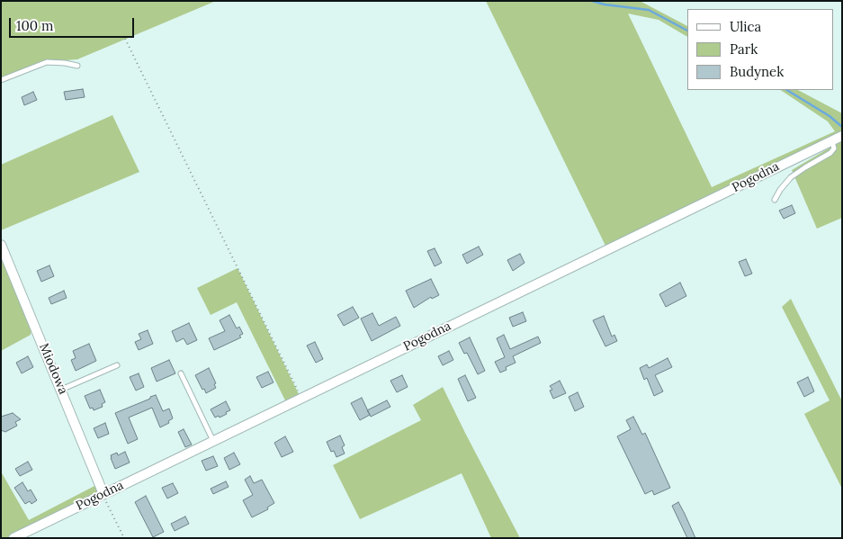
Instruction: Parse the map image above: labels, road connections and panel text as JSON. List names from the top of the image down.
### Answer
{
  "streets": {
    "street": ["Pogodna", "Miodowa"]
  },
  "crossings": [
    ["Pogodna", "Miodowa"]
  ],
  "legend": ["Ulica", "Park", "Budynek"],
  "scale_bar": "100 m"
}
